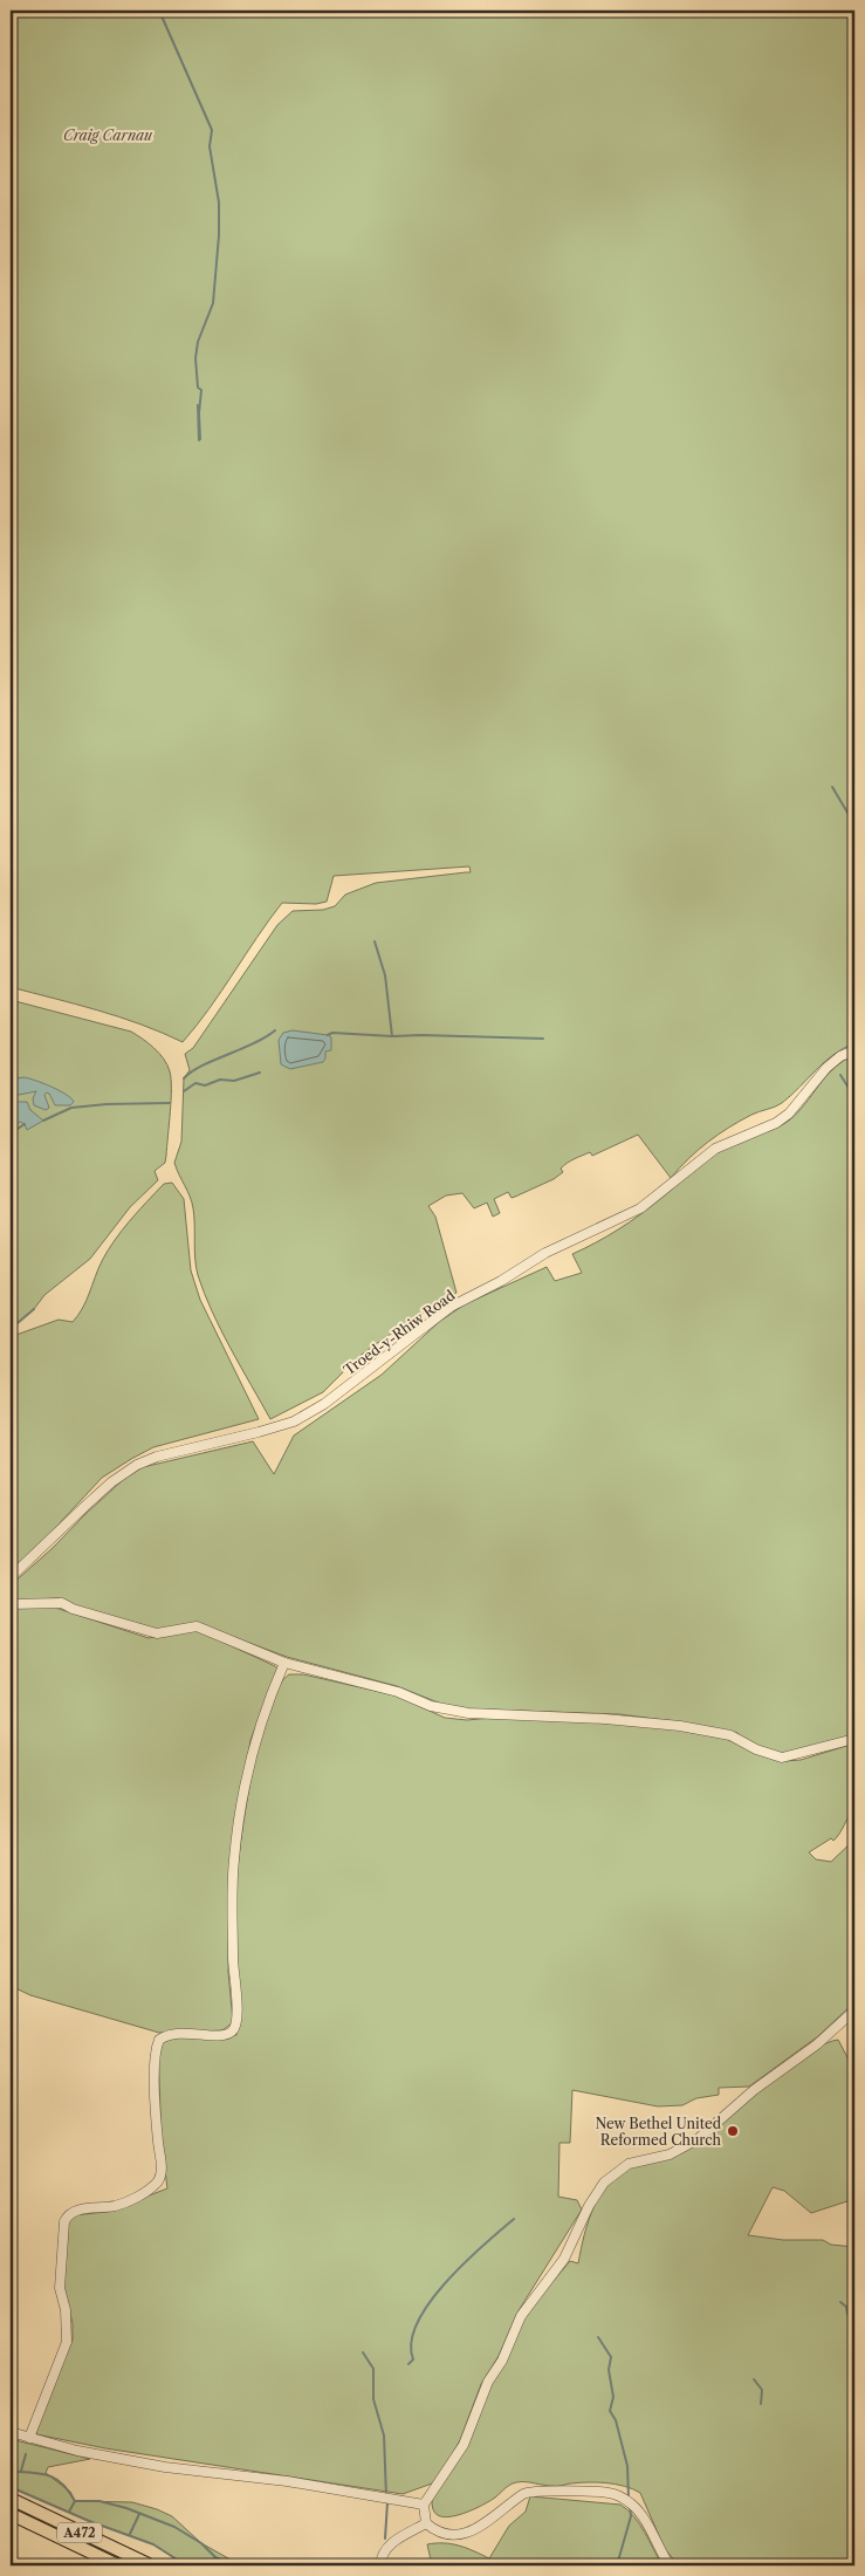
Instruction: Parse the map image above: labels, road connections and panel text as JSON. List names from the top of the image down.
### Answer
{
  "streets": {
    "main road": ["A472"],
    "street": ["Troed-y-Rhiw Road"]
  },
  "parks": ["Craig Carnau"],
  "places": ["New Bethel United Reformed Church"]
}
